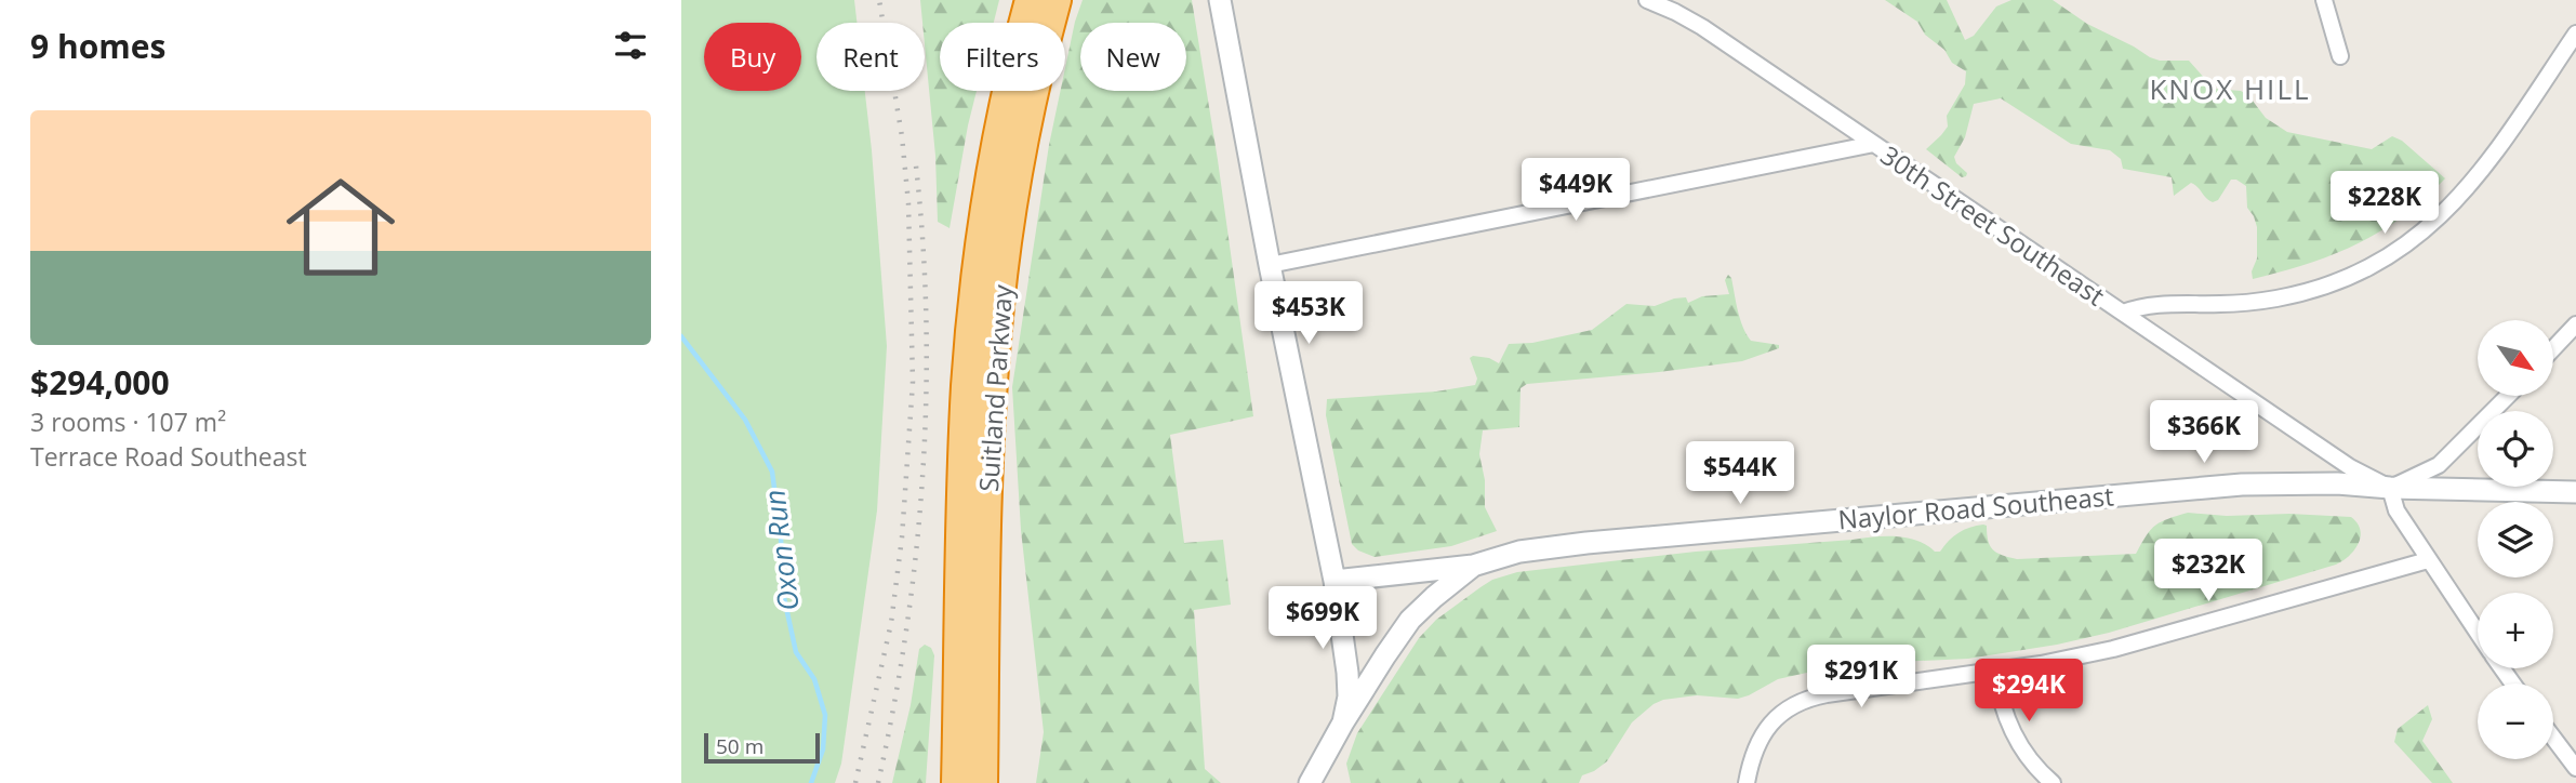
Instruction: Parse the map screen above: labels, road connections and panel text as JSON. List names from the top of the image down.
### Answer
{
  "streets": {
    "highway": ["Suitland Parkway"],
    "main road": ["Naylor Road Southeast"],
    "street": ["30th Street Southeast"]
  },
  "crossings": [
    ["30th Street Southeast", "Naylor Road Southeast"]
  ],
  "districts": ["KNOX HILL"],
  "water": ["Oxon Run"],
  "scale_bar": "50 m",
  "north": "bottom right",
  "page": {
    "heading": "9 homes",
    "chip": [
      "Buy",
      "Rent",
      "Filters",
      "New"
    ],
    "list": [
      {
        "name": "$294,000",
        "note": "3 rooms · 107 m² · Terrace Road Southeast"
      }
    ],
    "price": [
      "$449K",
      "$228K",
      "$453K",
      "$366K",
      "$544K",
      "$232K",
      "$699K",
      "$291K",
      "$294K"
    ],
    "map_buttons": ["+", "−"],
    "scale": "50 m"
  }
}
